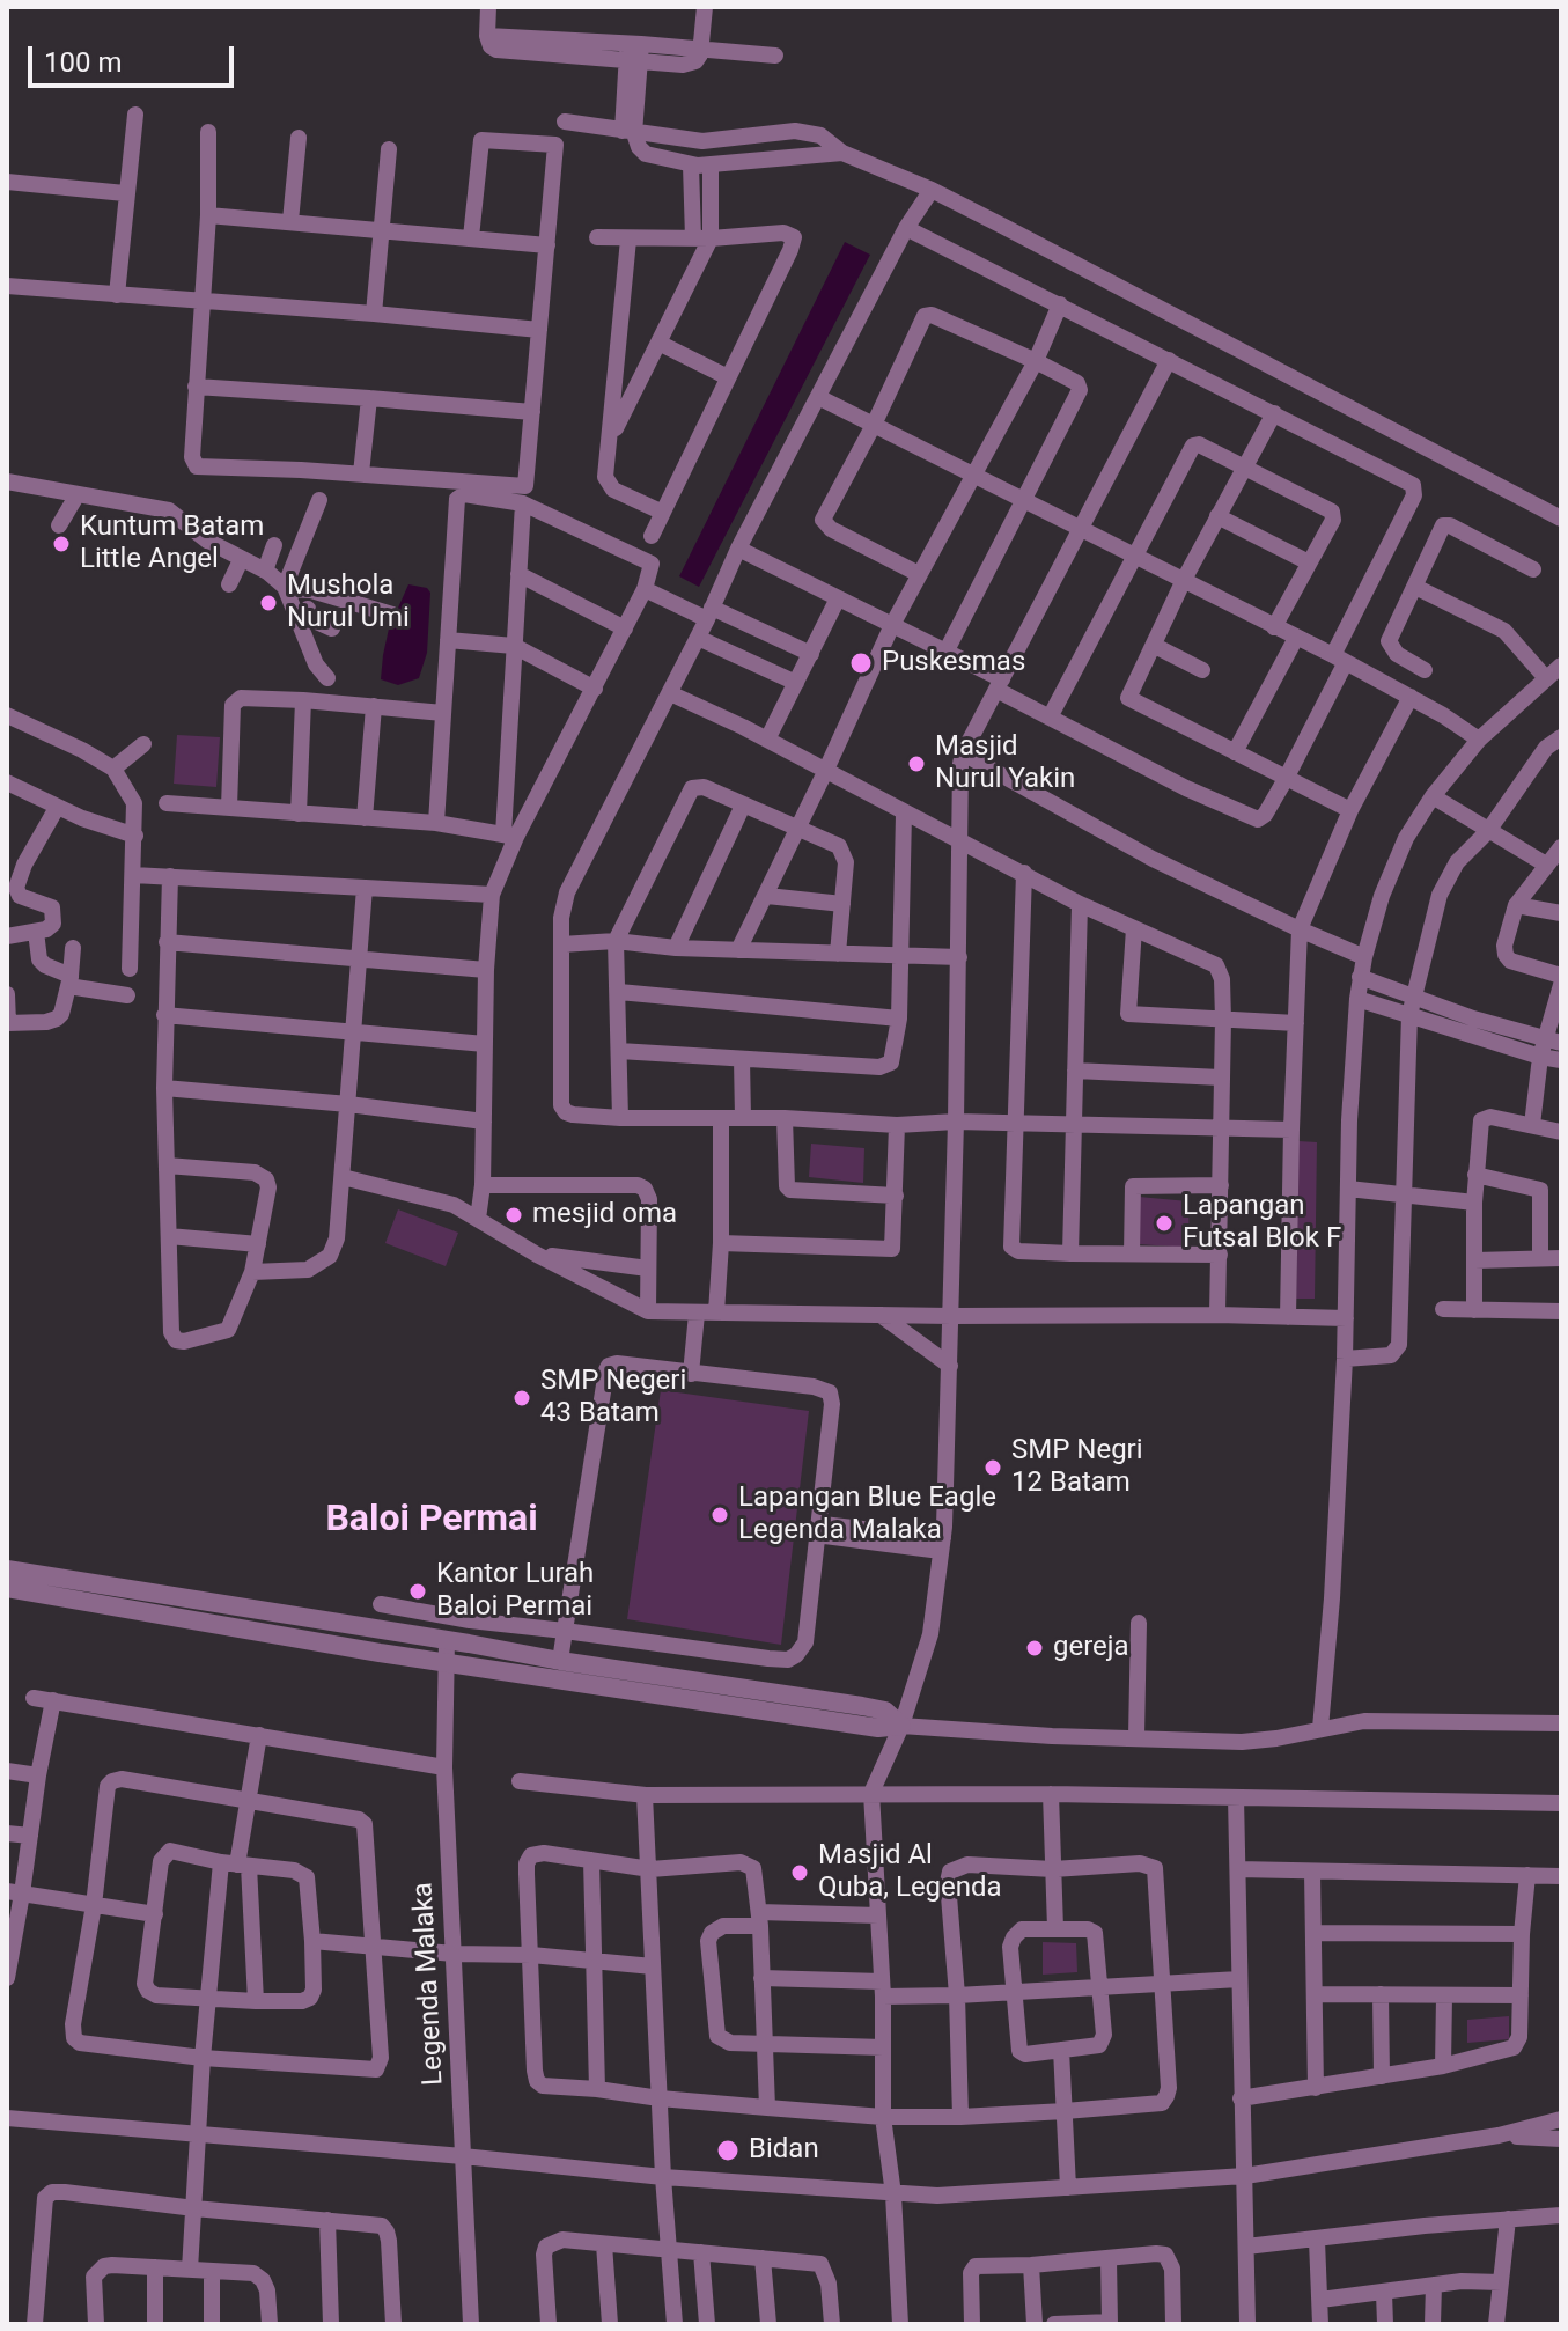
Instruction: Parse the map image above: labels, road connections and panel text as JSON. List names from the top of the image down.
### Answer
{
  "streets": {
    "street": ["Legenda Malaka"]
  },
  "districts": ["Baloi Permai"],
  "places": [
    "Kuntum Batam Little Angel",
    "Mushola Nurul Umi",
    "Puskesmas",
    "Masjid Nurul Yakin",
    "mesjid oma",
    "Lapangan Futsal Blok F",
    "SMP Negeri 43 Batam",
    "SMP Negri 12 Batam",
    "Lapangan Blue Eagle Legenda Malaka",
    "Kantor Lurah Baloi Permai",
    "gereja",
    "Masjid Al Quba, Legenda",
    "Bidan"
  ],
  "scale_bar": "100 m"
}
